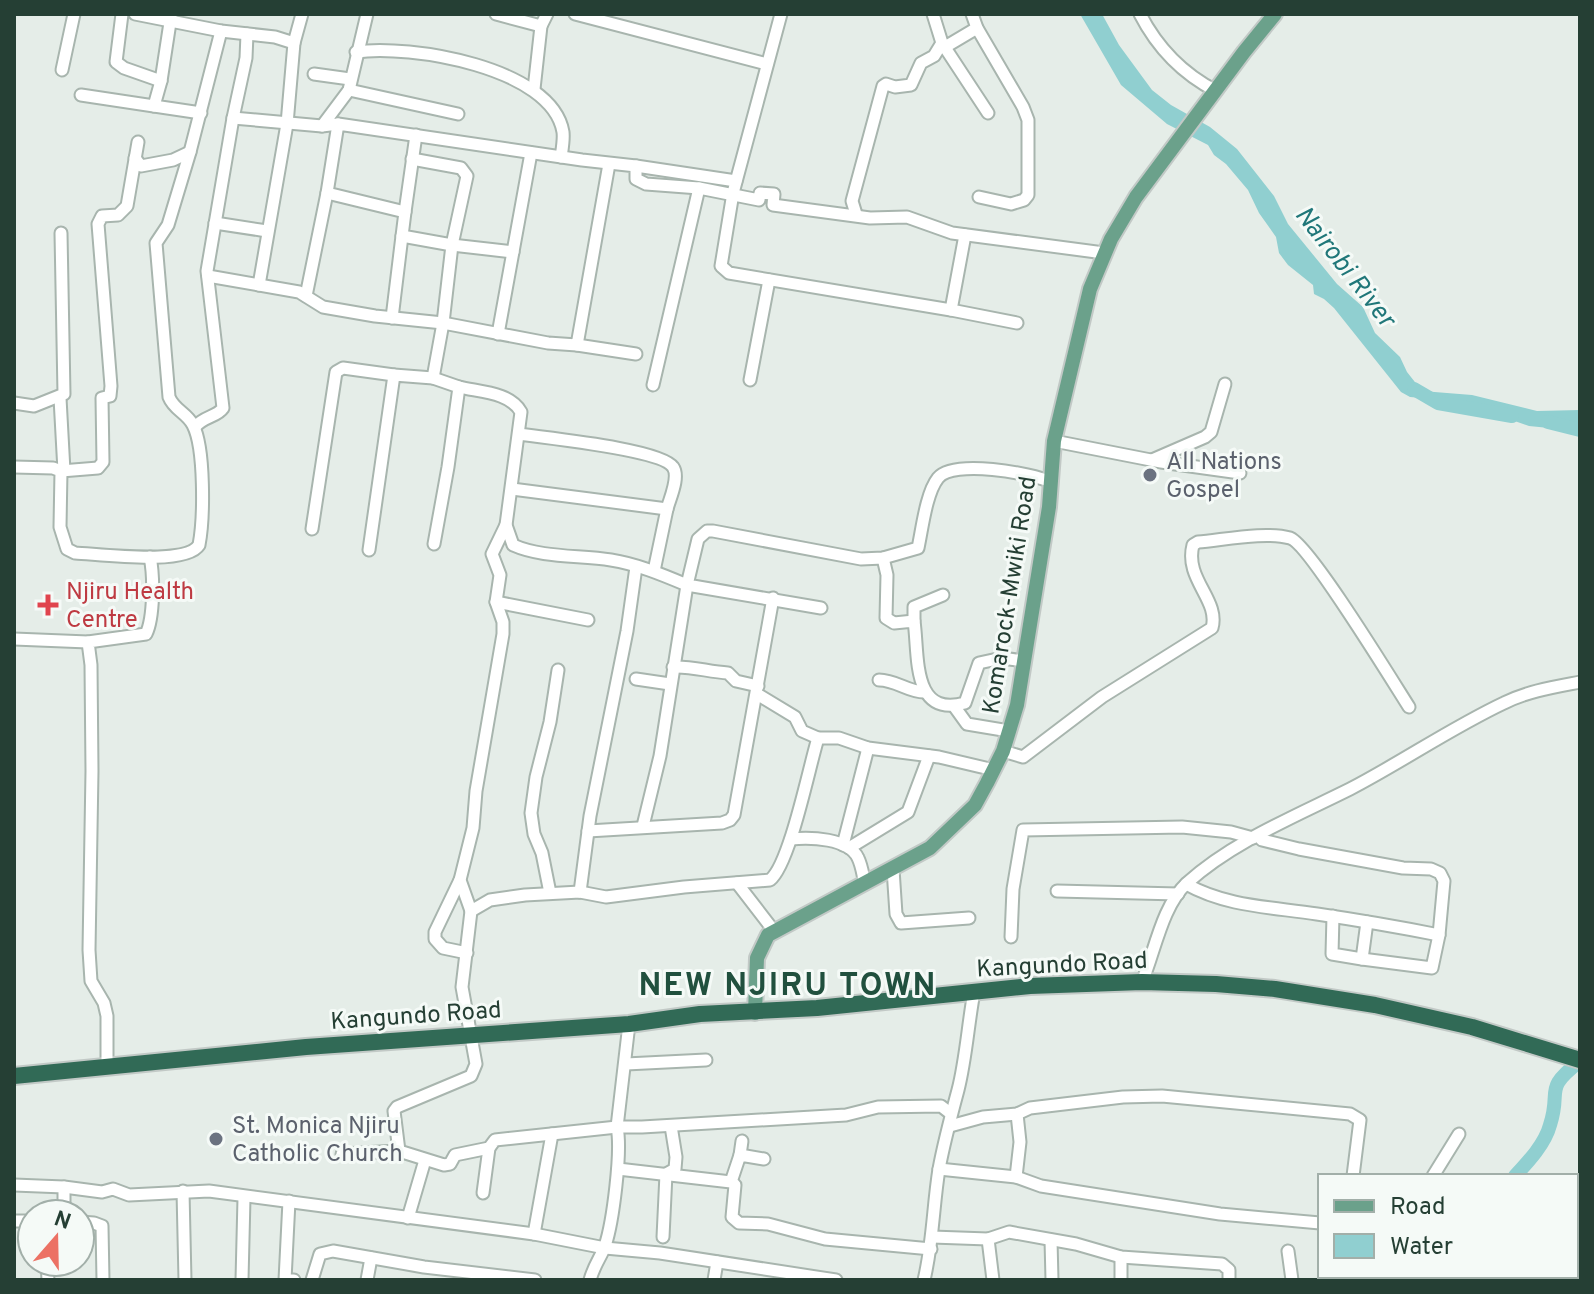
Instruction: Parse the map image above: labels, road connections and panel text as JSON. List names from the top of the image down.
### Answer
{
  "streets": {
    "highway": ["Kangundo Road"],
    "main road": ["Komarock-Mwiki Road"]
  },
  "districts": ["NEW NJIRU TOWN"],
  "water": ["Nairobi River"],
  "places": {
    "other": ["All Nations Gospel", "St. Monica Njiru Catholic Church"],
    "health": ["Njiru Health Centre"]
  },
  "legend": ["Road", "Water"],
  "north": "top"
}
